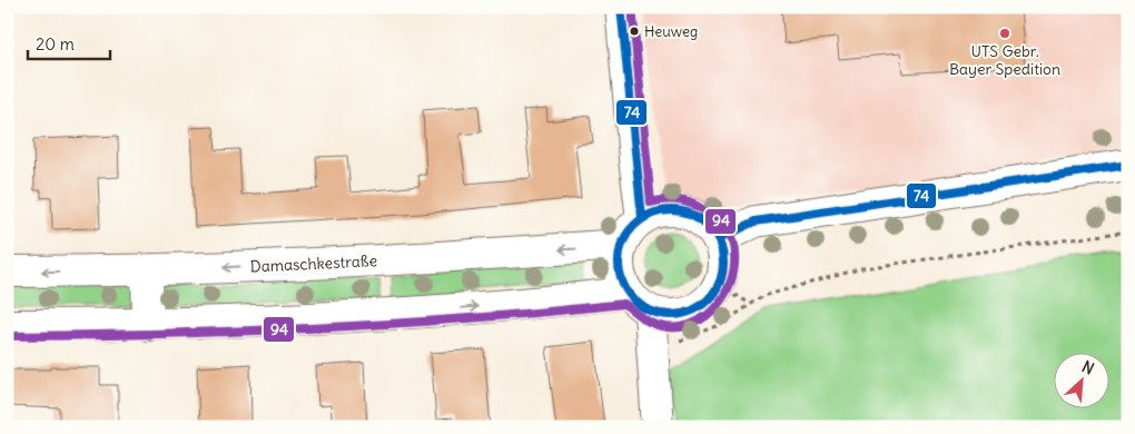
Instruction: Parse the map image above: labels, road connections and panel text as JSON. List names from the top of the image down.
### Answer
{
  "streets": {
    "street": ["Damaschkestraße"]
  },
  "places": ["Heuweg", "UTS Gebr. Bayer Spedition"],
  "lines": ["transit line 74", "transit line 94"],
  "scale_bar": "20 m",
  "north": "top right"
}
